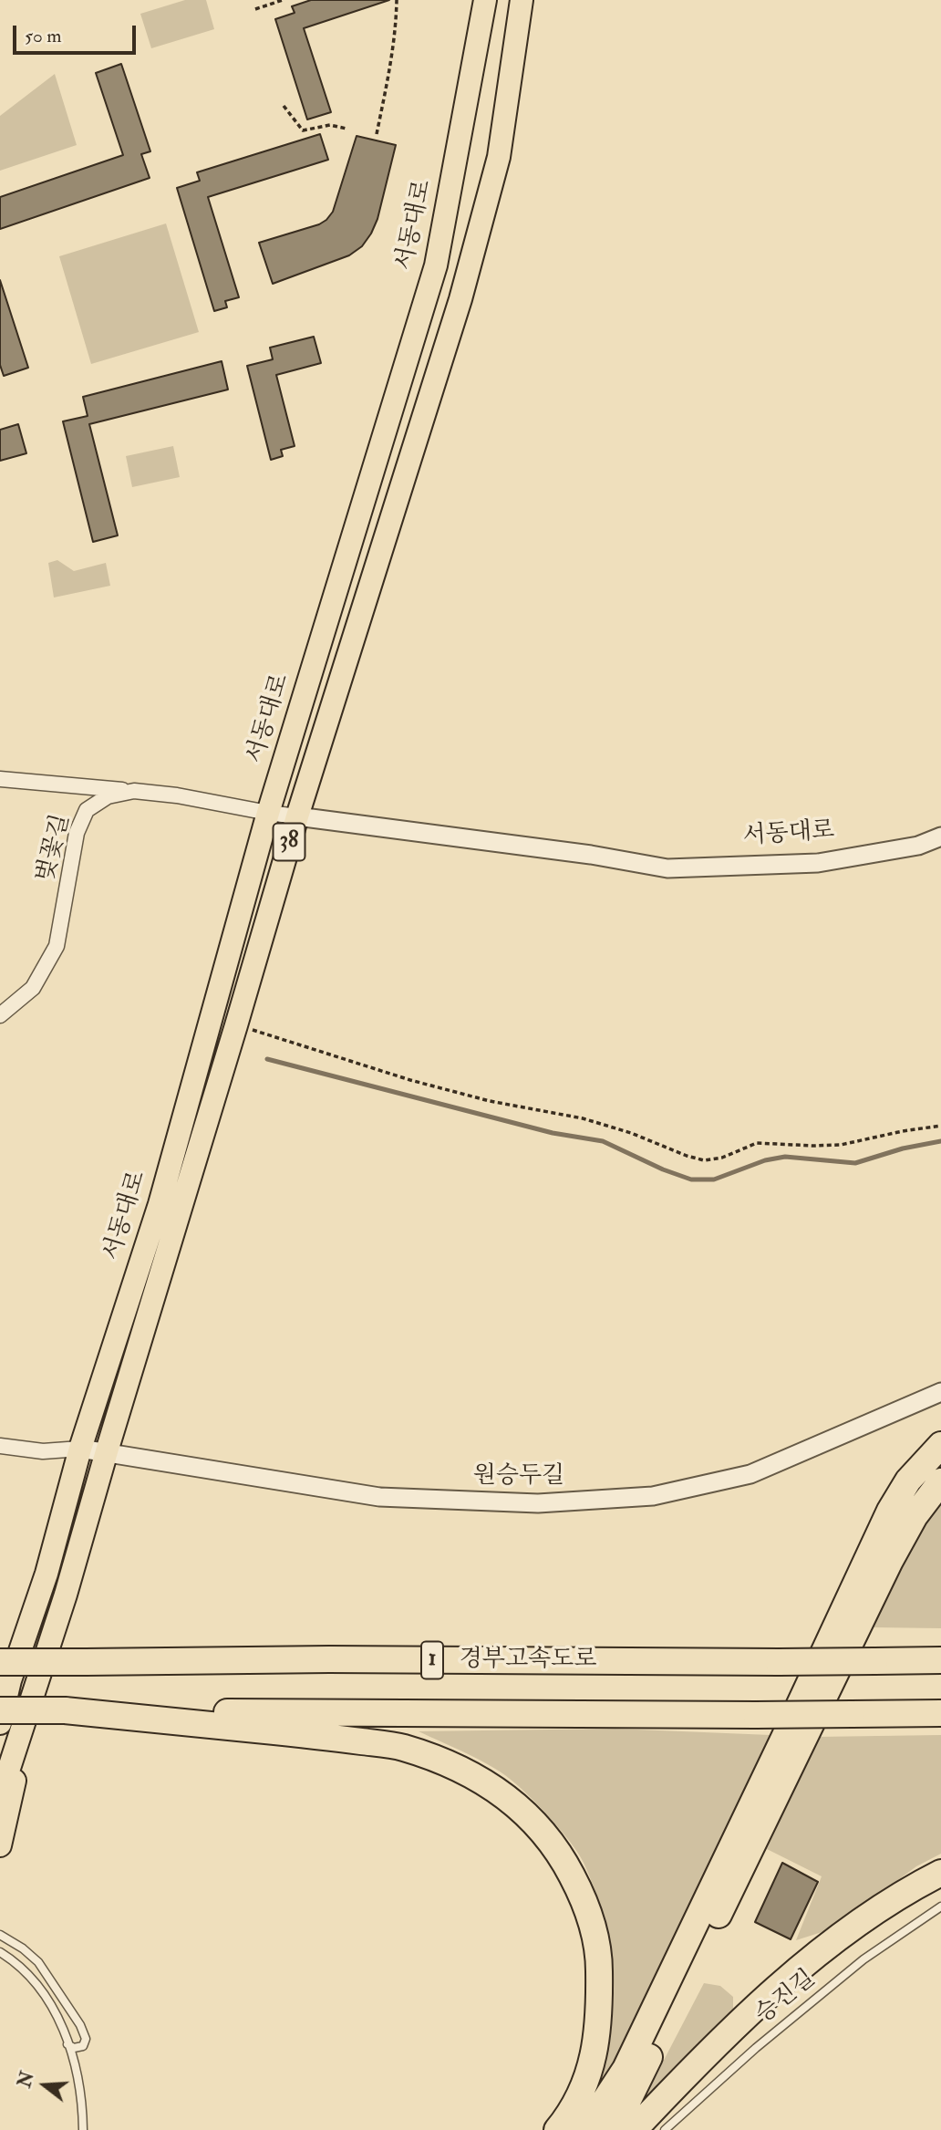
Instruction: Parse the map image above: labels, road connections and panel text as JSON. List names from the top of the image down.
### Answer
{
  "streets": {
    "highway": ["1", "경부고속도로"],
    "main road": ["서동대로", "38"],
    "street": ["벚꽃길", "원승두길"],
    "lane": ["승진길"]
  },
  "crossings": [
    ["서동대로", "벚꽃길"],
    ["서동대로", "원승두길"],
    ["서동대로", "경부고속도로"]
  ],
  "scale_bar": "50 m",
  "north": "left"
}
